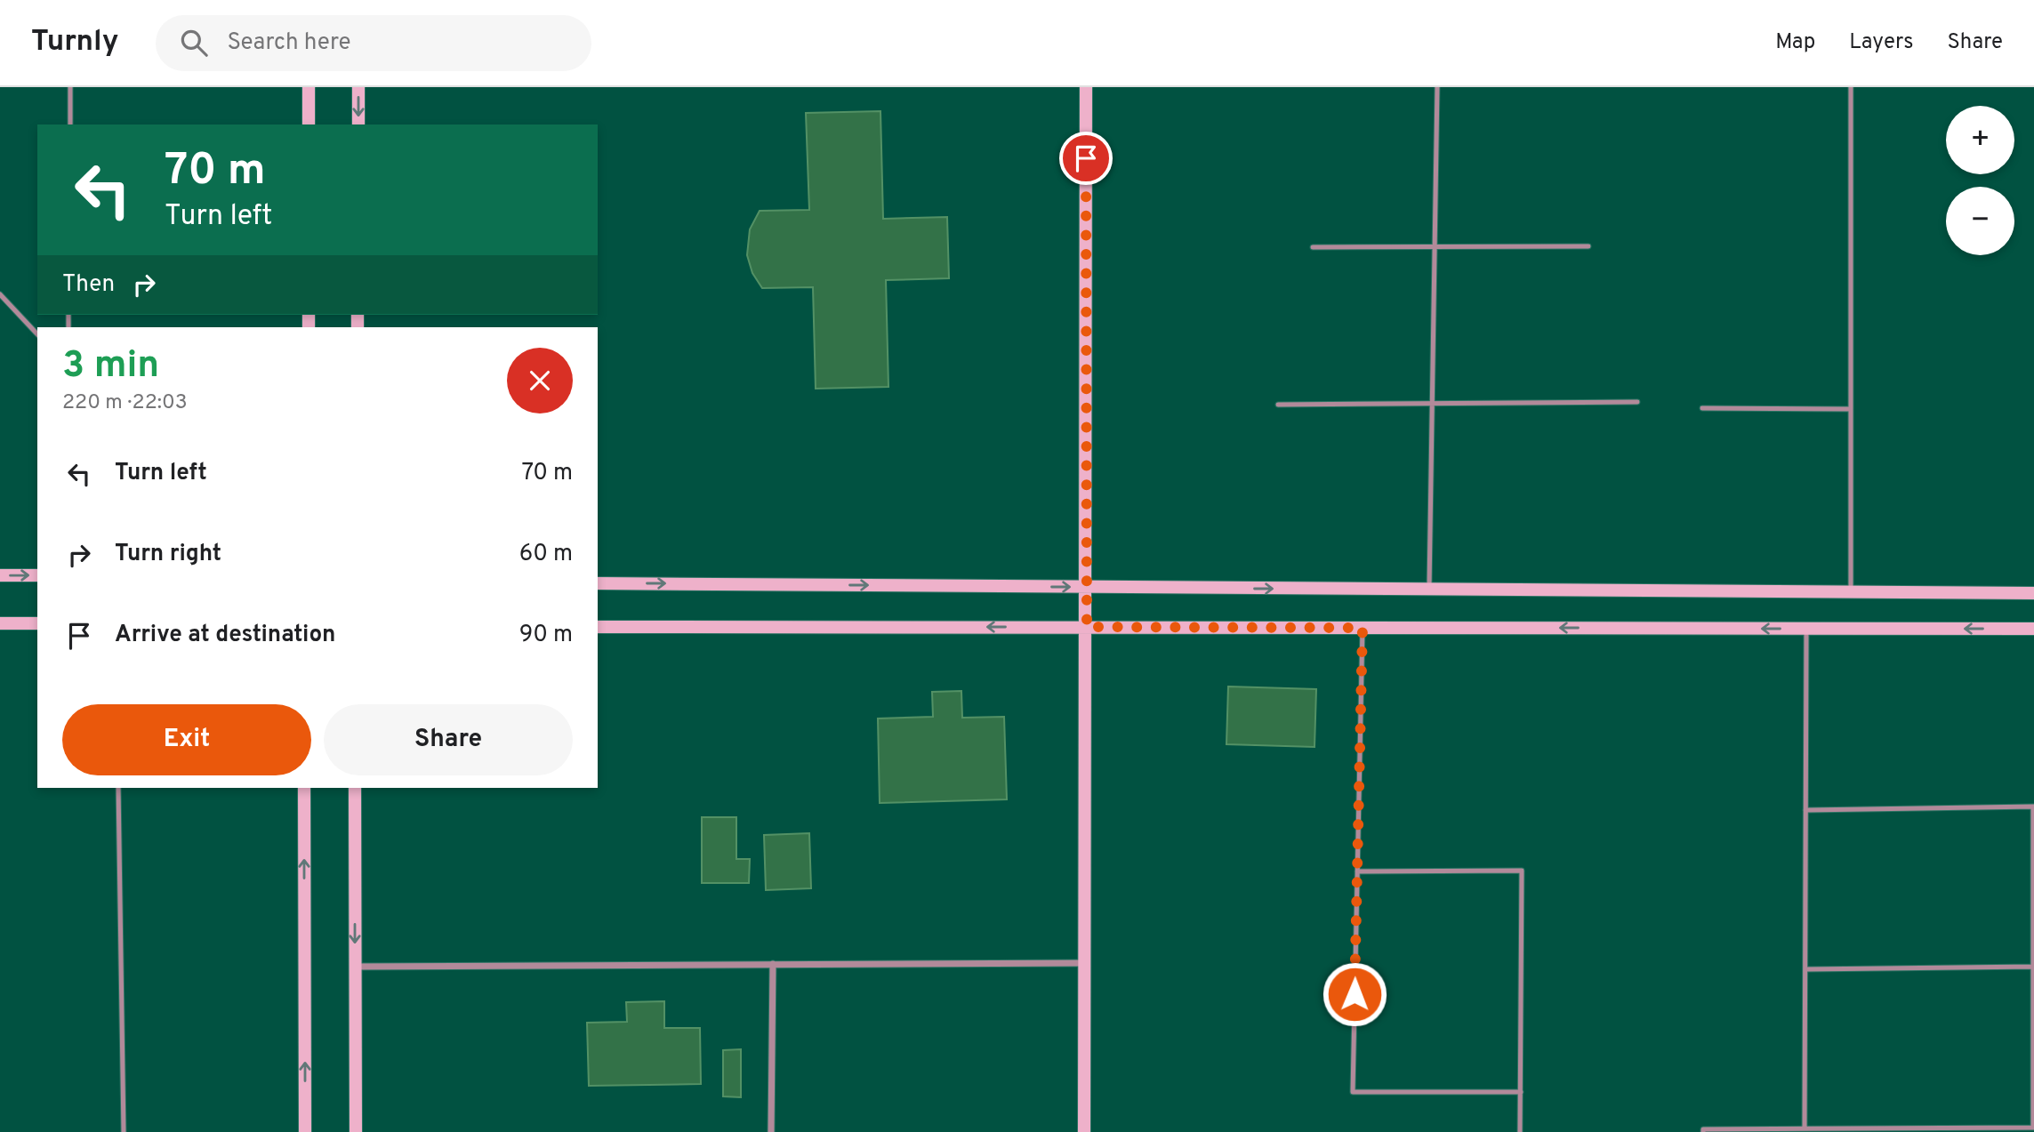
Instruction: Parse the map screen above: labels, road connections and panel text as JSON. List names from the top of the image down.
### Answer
{
  "page": {
    "header": "Turnly",
    "search": "Search here",
    "nav": ["Map", "Layers", "Share"],
    "map_buttons": ["+", "−"],
    "turn": ["70 m", "Turn left"],
    "then": "Then",
    "heading": ["3 min", "220 m · 22:03"],
    "list": [
      {
        "name": "Turn left",
        "value": "70 m"
      },
      {
        "name": "Turn right",
        "value": "60 m"
      },
      {
        "name": "Arrive at destination",
        "value": "90 m"
      }
    ],
    "buttons": ["Exit", "Share"]
  }
}
